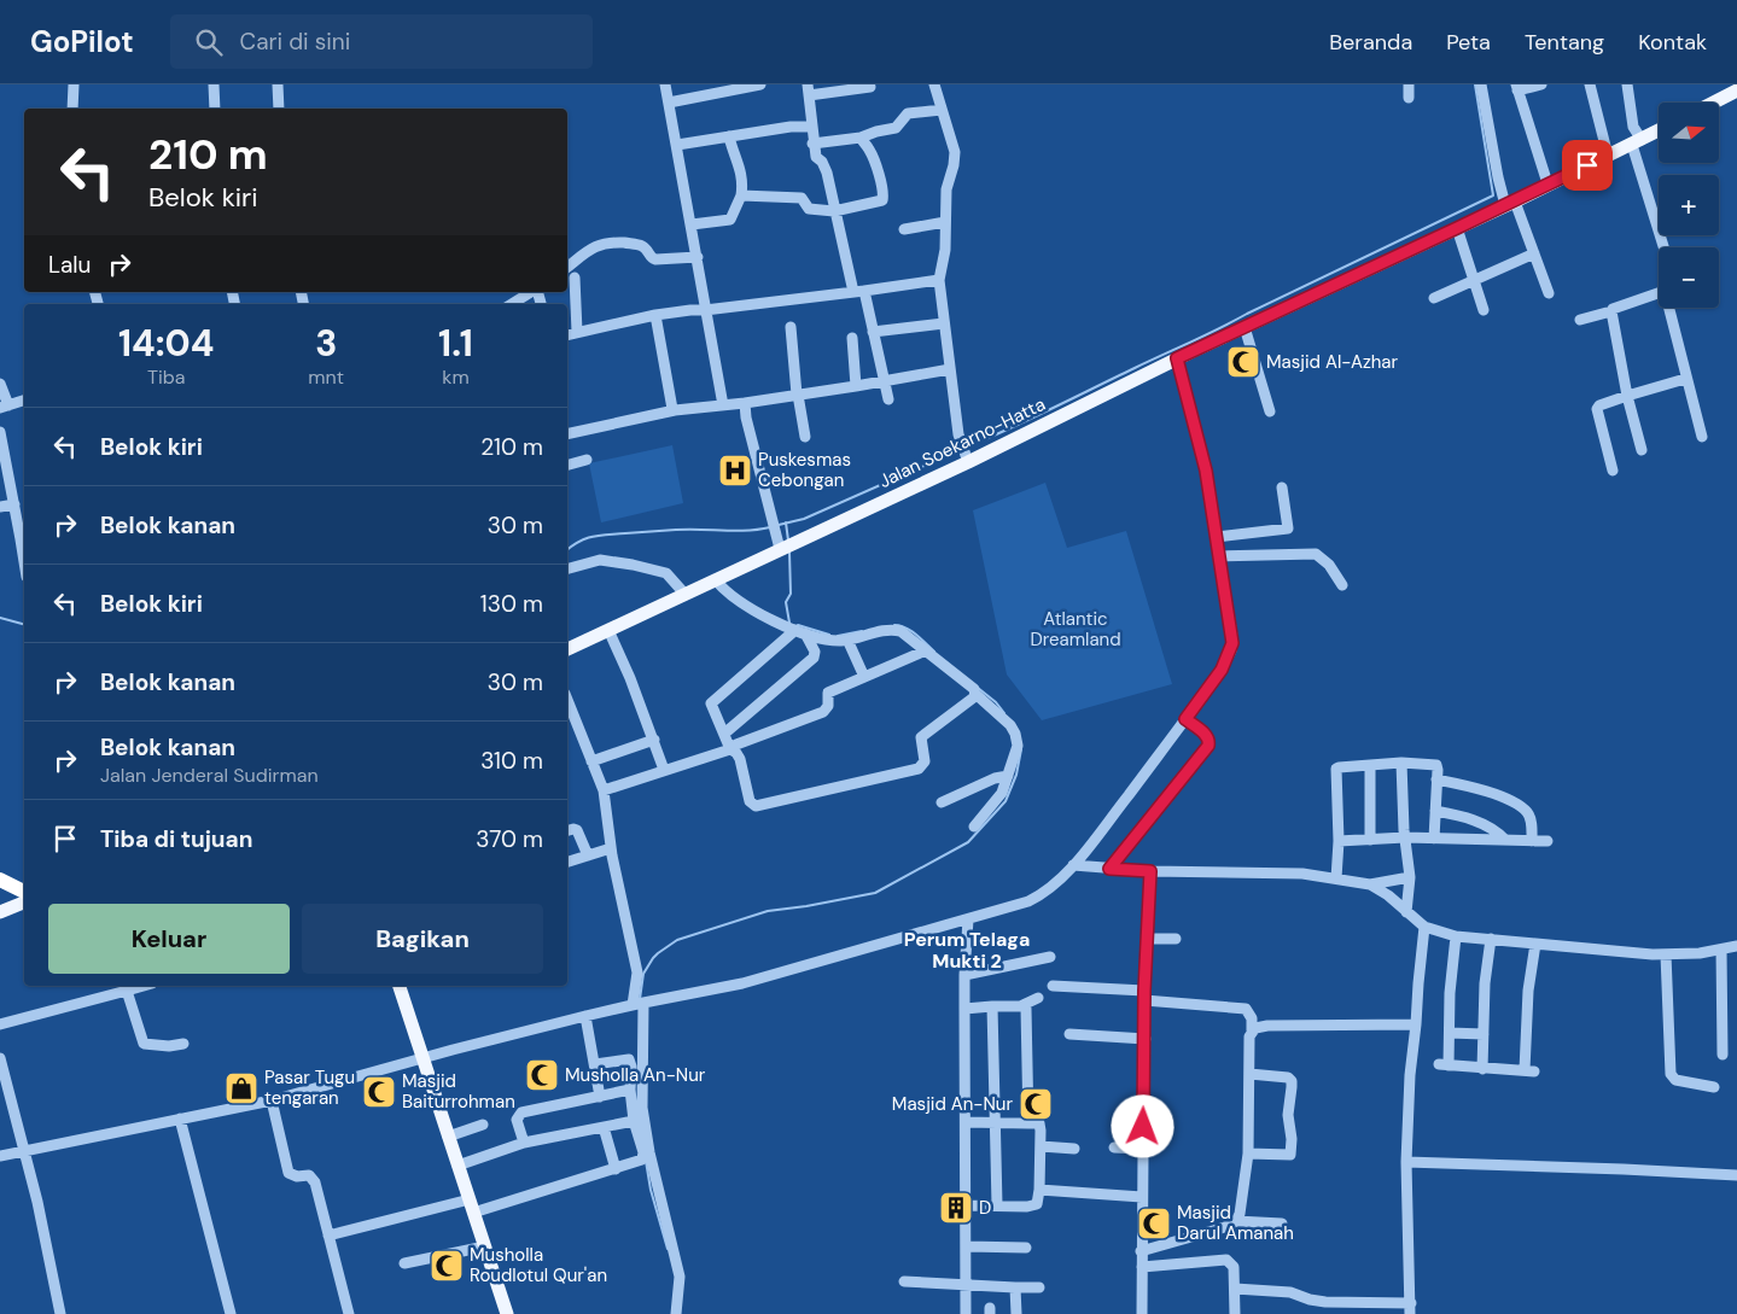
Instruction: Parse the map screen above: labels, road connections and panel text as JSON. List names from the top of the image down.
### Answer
{
  "streets": {
    "main road": ["Jalan Soekarno-Hatta"]
  },
  "districts": ["Perum Telaga Mukti 2"],
  "parks": ["Atlantic Dreamland"],
  "places": {
    "mosque": [
      "Masjid Al-Azhar",
      "Musholla An-Nur",
      "Masjid Baiturrohman",
      "Masjid An-Nur",
      "Masjid Darul Amanah",
      "Musholla Roudlotul Qur'an"
    ],
    "hospital": ["Puskesmas Cebongan"],
    "shop": ["Pasar Tugu tengaran"],
    "building": ["D"]
  },
  "north": "right",
  "page": {
    "header": "GoPilot",
    "search": "Cari di sini",
    "nav": [
      "Beranda",
      "Peta",
      "Tentang",
      "Kontak"
    ],
    "map_buttons": ["+", "−"],
    "turn": ["210 m", "Belok kiri"],
    "then": "Lalu",
    "eta": [
      "14:04",
      "Tiba",
      "3",
      "mnt",
      "1.1",
      "km"
    ],
    "list": [
      {
        "name": "Belok kiri",
        "value": "210 m"
      },
      {
        "name": "Belok kanan",
        "value": "30 m"
      },
      {
        "name": "Belok kiri",
        "value": "130 m"
      },
      {
        "name": "Belok kanan",
        "value": "30 m"
      },
      {
        "name": "Belok kanan",
        "note": "Jalan Jenderal Sudirman",
        "value": "310 m"
      },
      {
        "name": "Tiba di tujuan",
        "value": "370 m"
      }
    ],
    "buttons": ["Keluar", "Bagikan"]
  }
}
